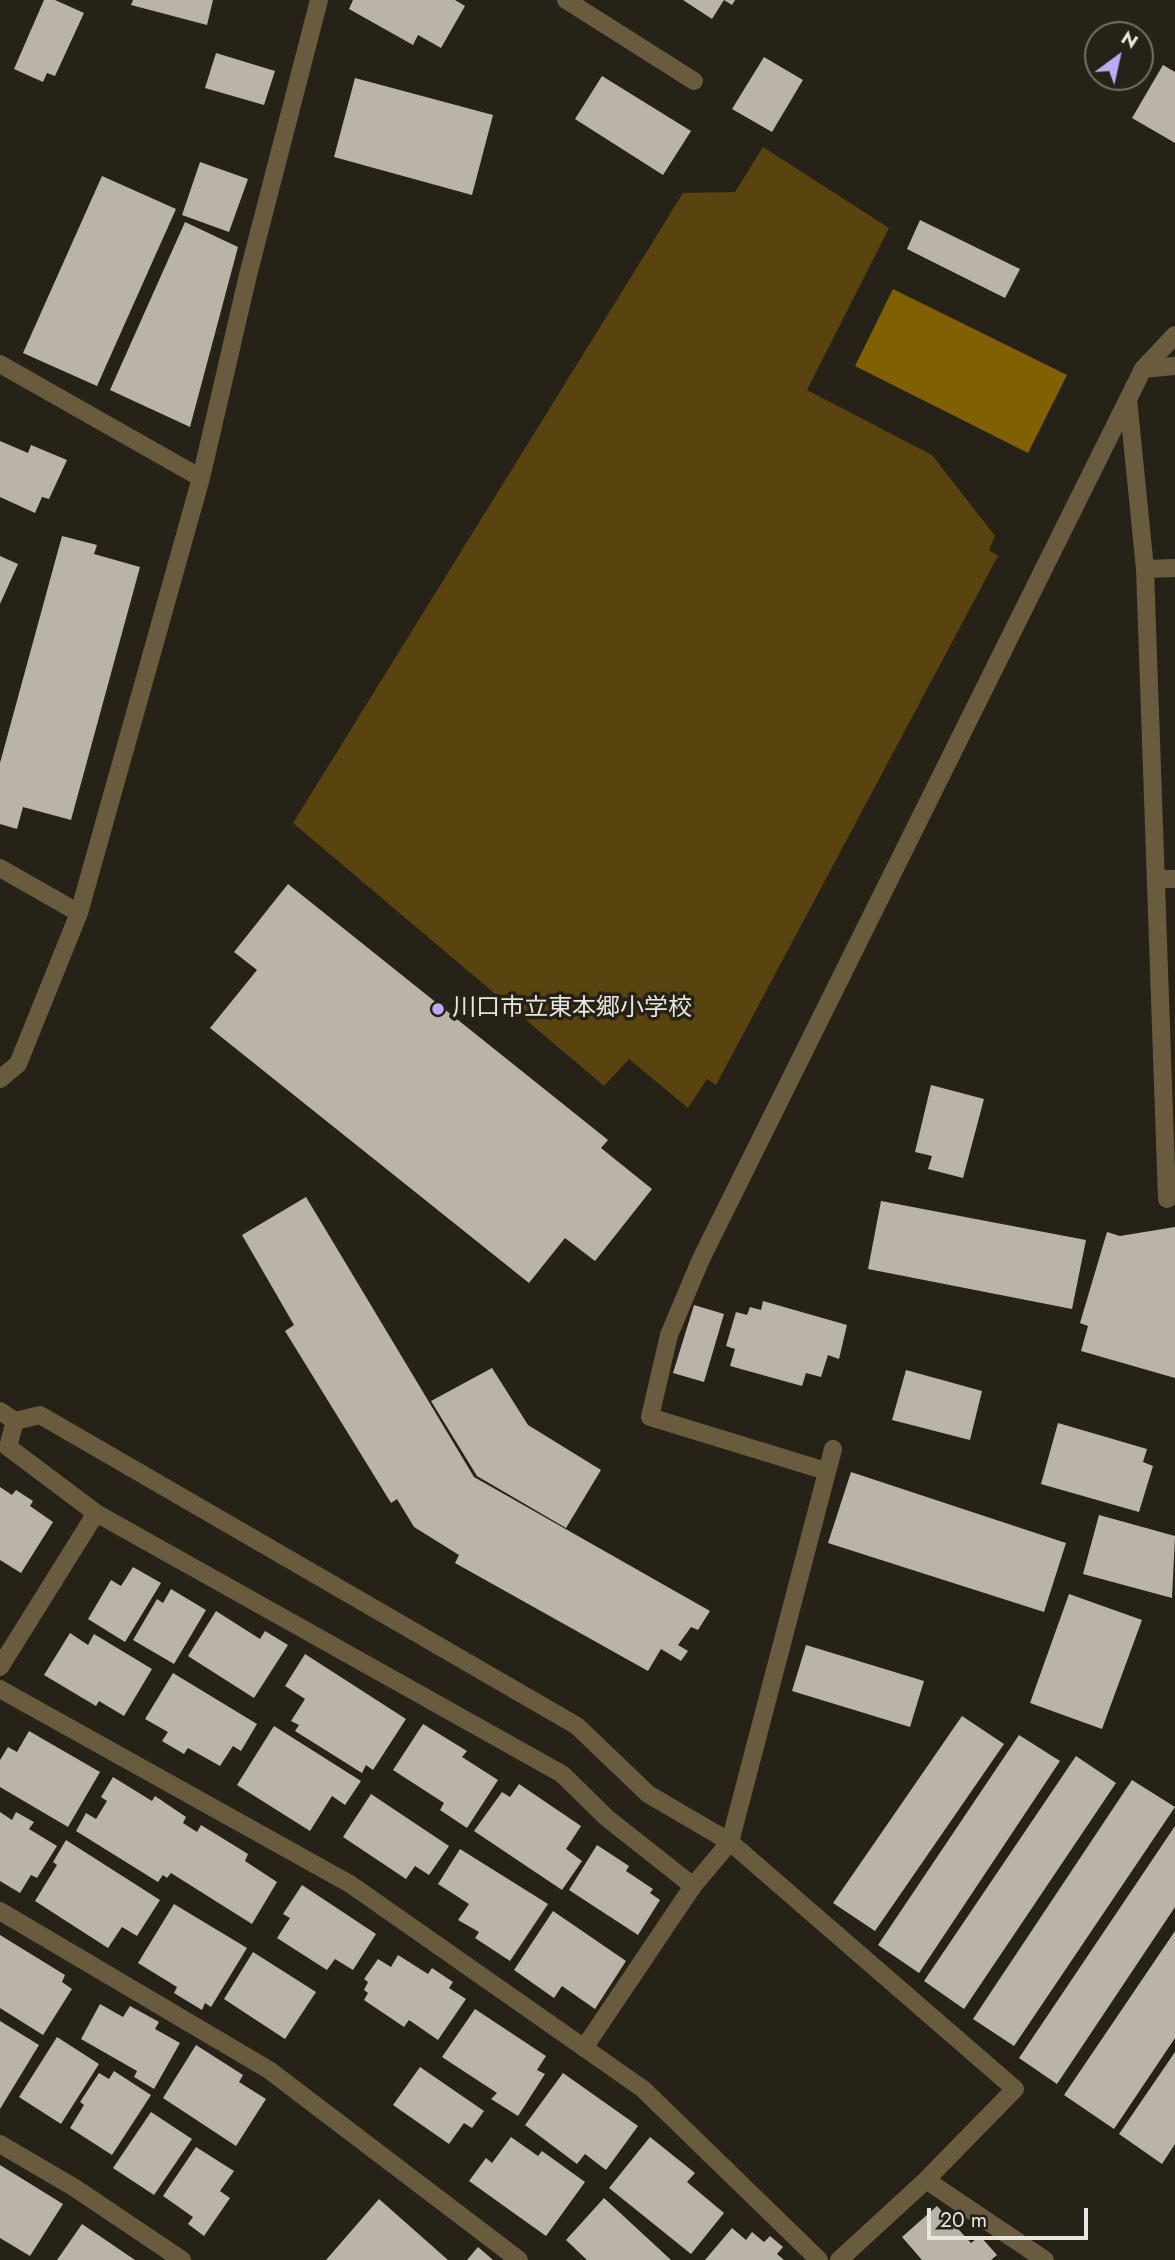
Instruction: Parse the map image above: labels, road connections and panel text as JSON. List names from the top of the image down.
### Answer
{
  "places": ["川口市立東本郷小学校"],
  "scale_bar": "20 m",
  "north": "top right"
}
